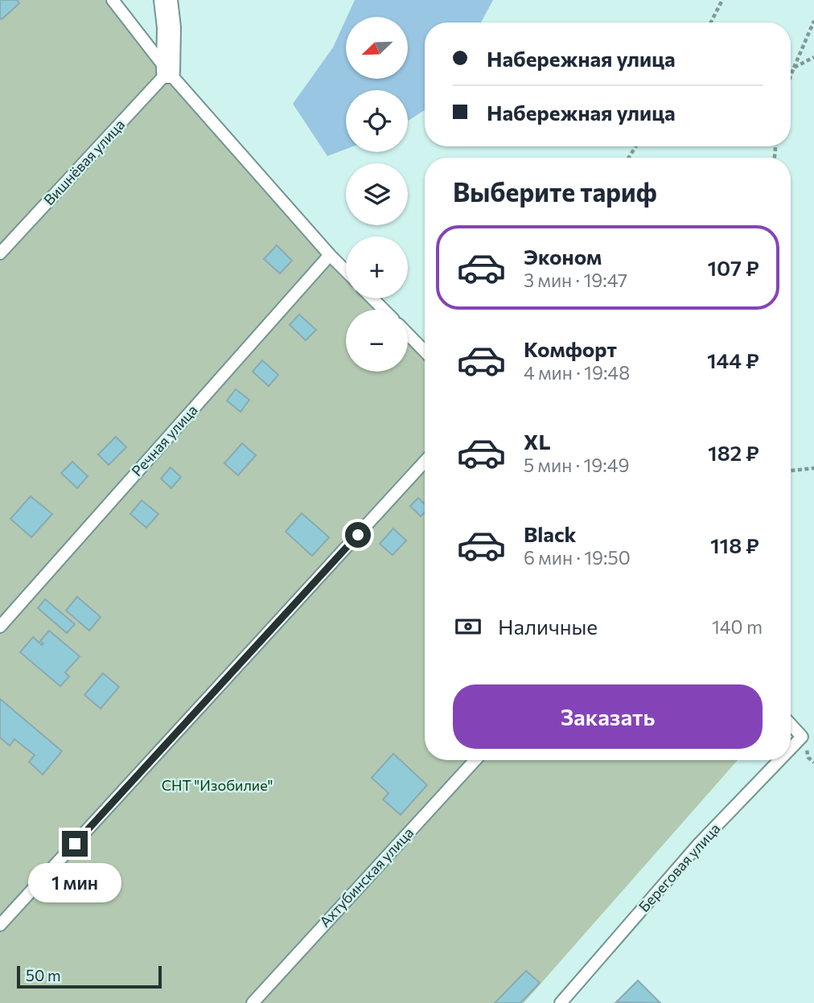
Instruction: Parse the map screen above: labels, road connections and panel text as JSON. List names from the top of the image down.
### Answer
{
  "streets": {
    "lane": [
      "Вишнёвая улица",
      "Речная улица",
      "Береговая улица",
      "Ахтубинская улица"
    ]
  },
  "parks": ["СНТ \"Изобилие\""],
  "scale_bar": "50 m",
  "north": "bottom left",
  "page": {
    "map_buttons": ["+", "−"],
    "banner": ["Набережная улица", "Набережная улица"],
    "heading": "Выберите тариф",
    "list": [
      {
        "name": "Эконом",
        "note": "3 мин · 19:47",
        "value": "107 ₽"
      },
      {
        "name": "Комфорт",
        "note": "4 мин · 19:48",
        "value": "144 ₽"
      },
      {
        "name": "XL",
        "note": "5 мин · 19:49",
        "value": "182 ₽"
      },
      {
        "name": "Black",
        "note": "6 мин · 19:50",
        "value": "118 ₽"
      }
    ],
    "pay": ["Наличные", "140 m"],
    "buttons": "Заказать",
    "bubble": "1 мин",
    "scale": "50 m"
  }
}
